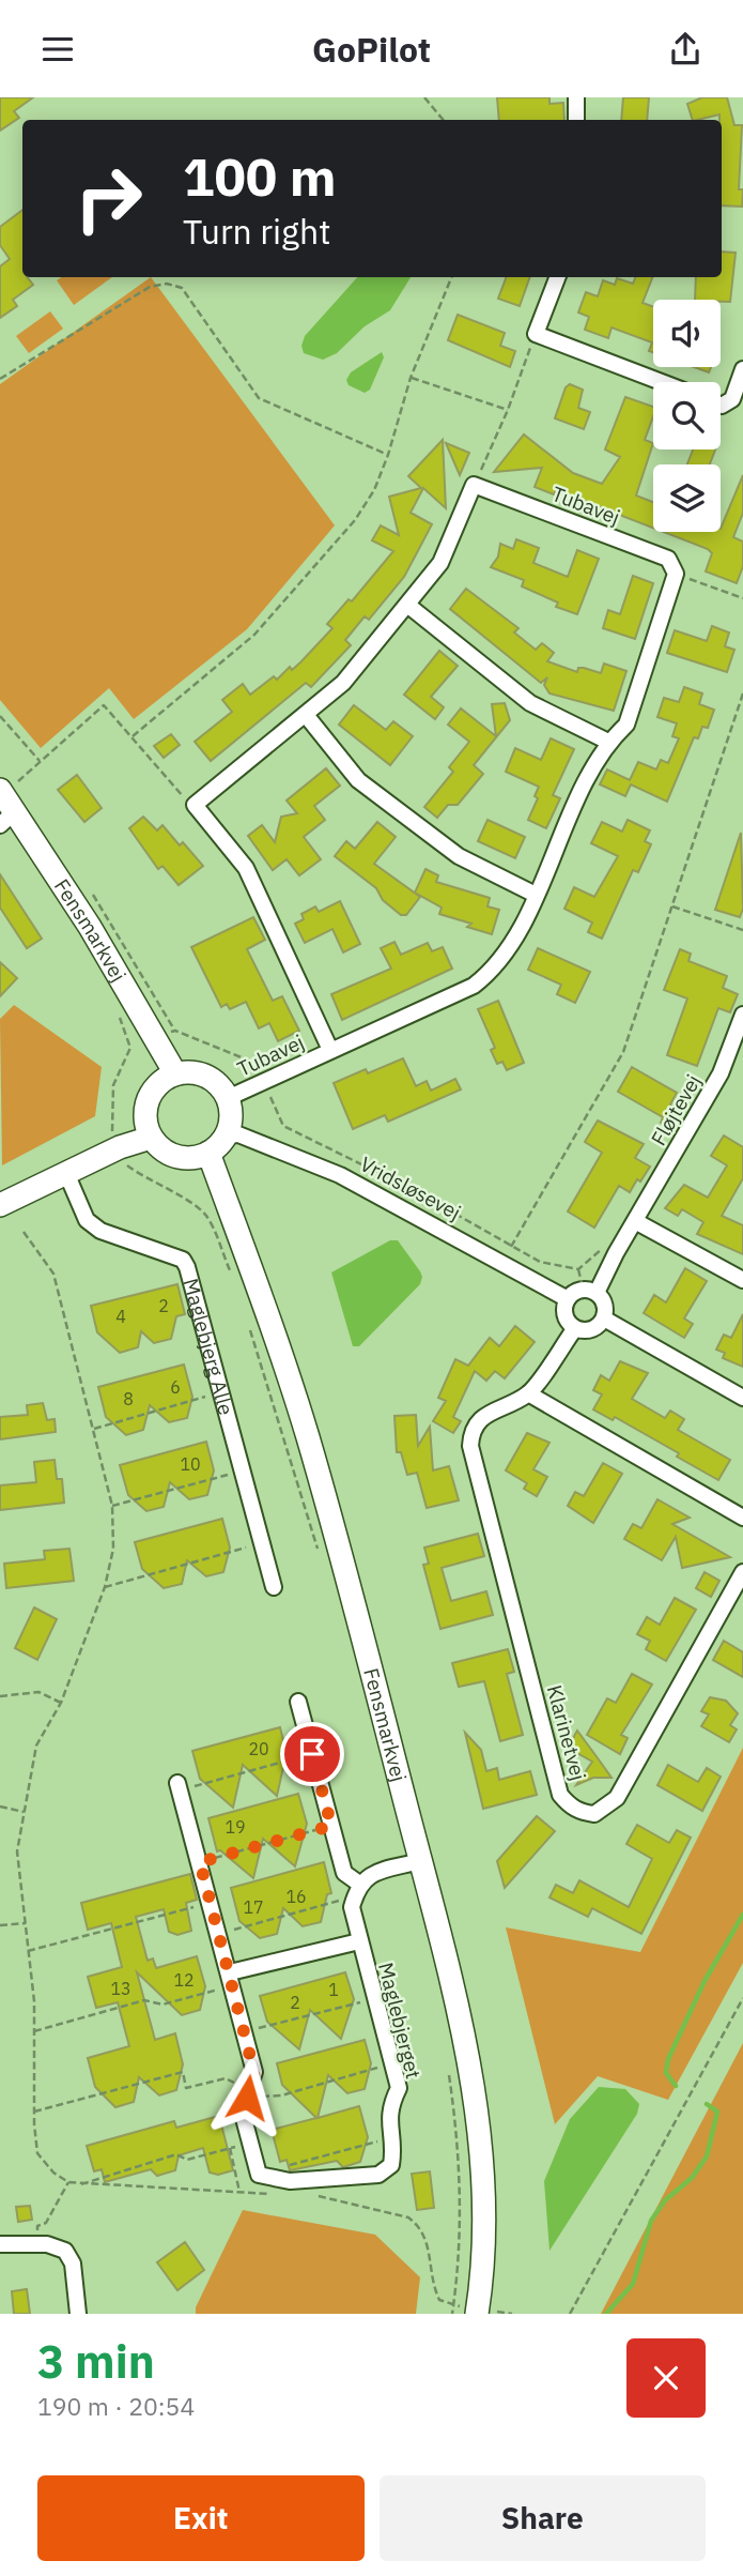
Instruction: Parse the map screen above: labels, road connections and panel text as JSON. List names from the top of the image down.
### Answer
{
  "streets": {
    "street": [
      "Tubavej",
      "Fensmarkvej",
      "Fløjtevej",
      "Vridsløsevej",
      "Maglebjerg Alle",
      "Klarinetvej",
      "Maglebjerget"
    ]
  },
  "crossings": [
    ["Tubavej", "Fensmarkvej"],
    ["Tubavej", "Vridsløsevej"],
    ["Fensmarkvej", "Vridsløsevej"],
    ["Fløjtevej", "Vridsløsevej"],
    ["Fløjtevej", "Klarinetvej"],
    ["Vridsløsevej", "Klarinetvej"]
  ],
  "house_numbers": [
    "2",
    "4",
    "6",
    "8",
    "10",
    "20",
    "19",
    "16",
    "17",
    "12",
    "13",
    "1",
    "2"
  ],
  "page": {
    "header": "GoPilot",
    "turn": ["100 m", "Turn right"],
    "heading": ["3 min", "190 m · 20:54"],
    "buttons": ["Exit", "Share"]
  }
}
